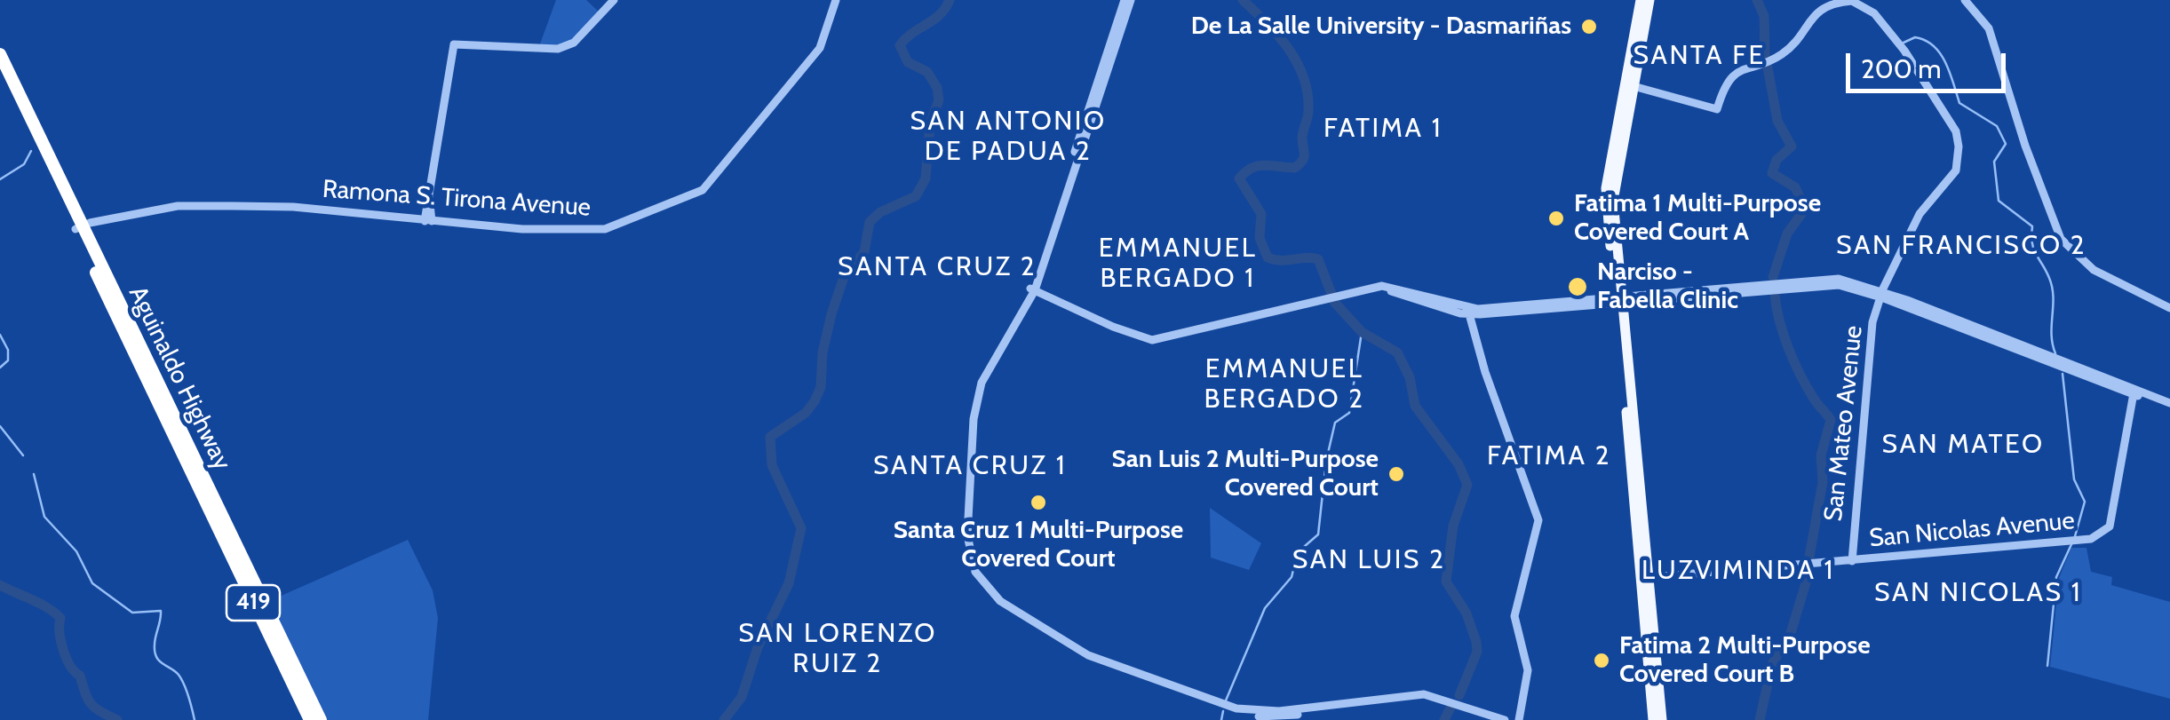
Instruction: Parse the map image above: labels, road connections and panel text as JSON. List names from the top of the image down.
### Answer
{
  "streets": {
    "highway": ["Aguinaldo Highway", "419"],
    "street": ["Ramona S. Tirona Avenue", "San Mateo Avenue", "San Nicolas Avenue"]
  },
  "crossings": [
    ["Ramona S. Tirona Avenue", "Aguinaldo Highway"],
    ["San Mateo Avenue", "San Nicolas Avenue"]
  ],
  "districts": [
    "SANTA FE",
    "SAN ANTONIO DE PADUA 2",
    "FATIMA 1",
    "SAN FRANCISCO 2",
    "EMMANUEL BERGADO 1",
    "SANTA CRUZ 2",
    "EMMANUEL BERGADO 2",
    "SAN MATEO",
    "FATIMA 2",
    "SANTA CRUZ 1",
    "SAN LUIS 2",
    "LUZVIMINDA 1",
    "SAN NICOLAS 1",
    "SAN LORENZO RUIZ 2"
  ],
  "places": [
    "De La Salle University - Dasmariñas",
    "Fatima 1 Multi-Purpose Covered Court A",
    "Narciso - Fabella Clinic",
    "San Luis 2 Multi-Purpose Covered Court",
    "Santa Cruz 1 Multi-Purpose Covered Court",
    "Fatima 2 Multi-Purpose Covered Court B"
  ],
  "scale_bar": "200 m"
}
